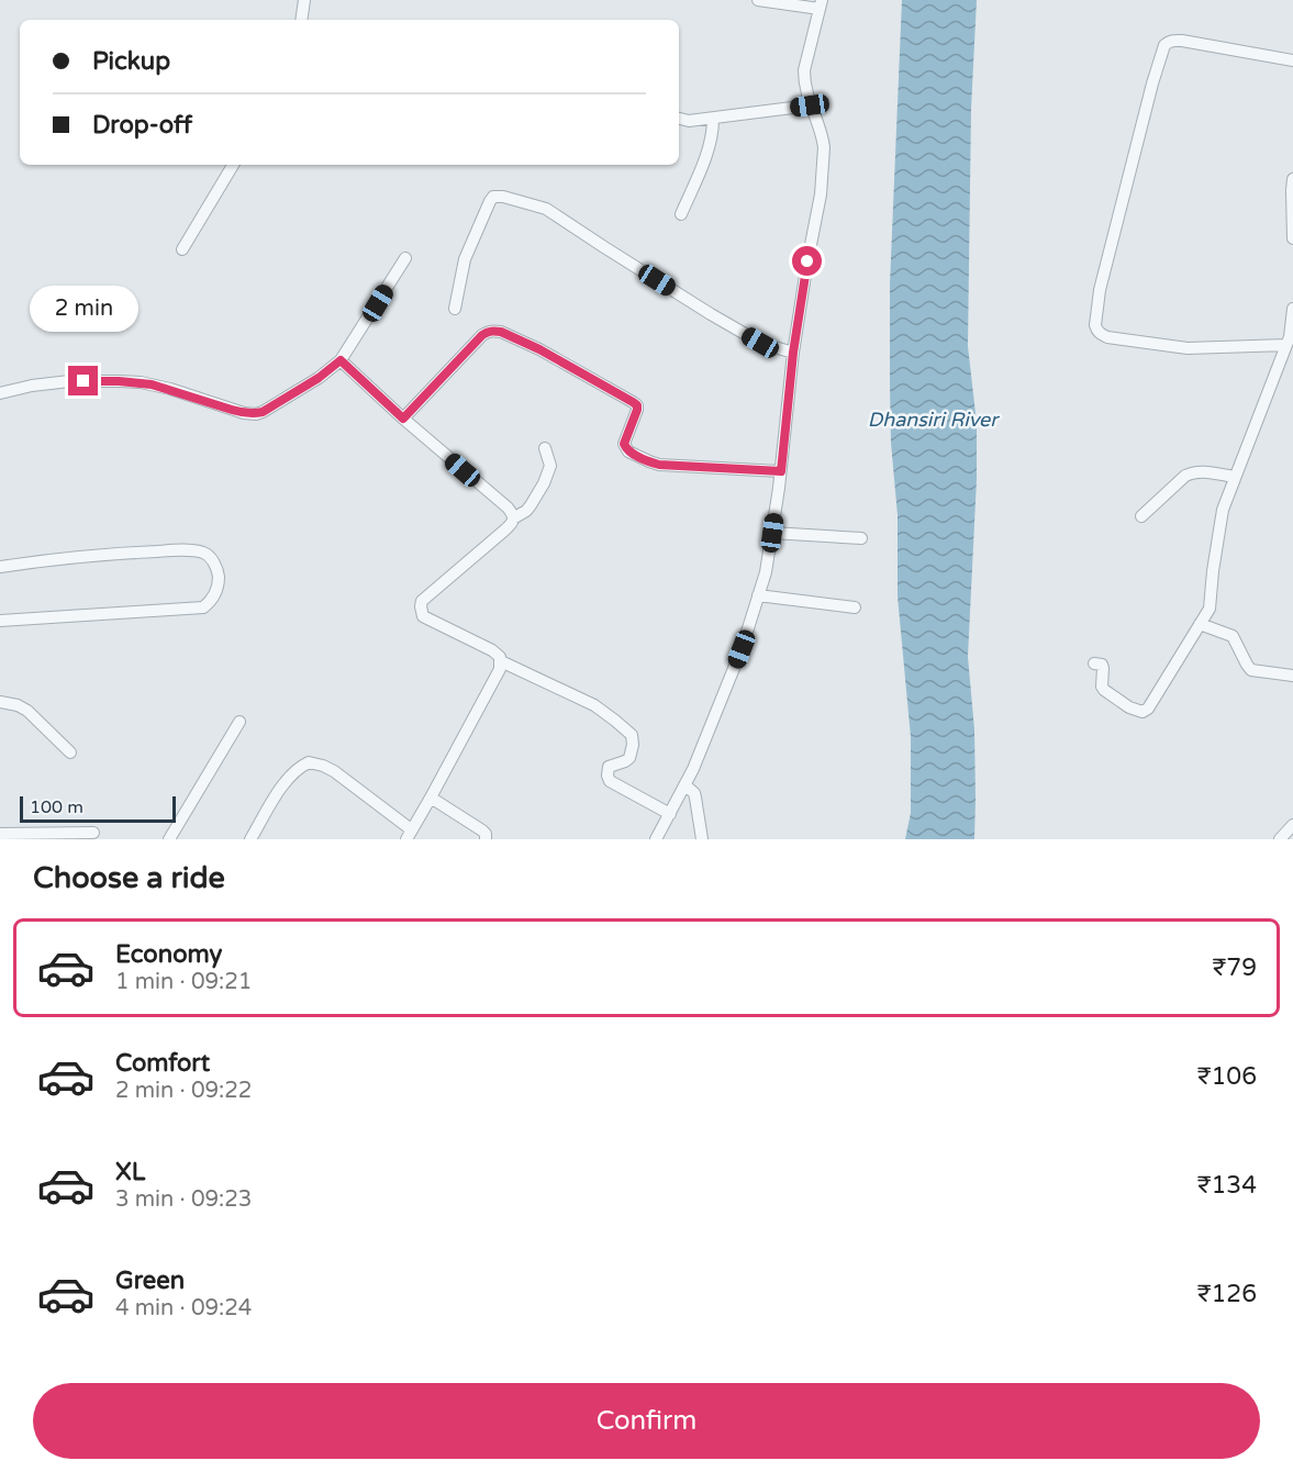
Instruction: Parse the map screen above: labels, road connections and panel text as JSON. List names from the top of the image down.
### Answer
{
  "water": ["Dhansiri River"],
  "scale_bar": "100 m",
  "page": {
    "banner": ["Pickup", "Drop-off"],
    "bubble": "2 min",
    "scale": "100 m",
    "heading": "Choose a ride",
    "list": [
      {
        "name": "Economy",
        "note": "1 min · 09:21",
        "value": "₹79"
      },
      {
        "name": "Comfort",
        "note": "2 min · 09:22",
        "value": "₹106"
      },
      {
        "name": "XL",
        "note": "3 min · 09:23",
        "value": "₹134"
      },
      {
        "name": "Green",
        "note": "4 min · 09:24",
        "value": "₹126"
      }
    ],
    "buttons": "Confirm"
  }
}
